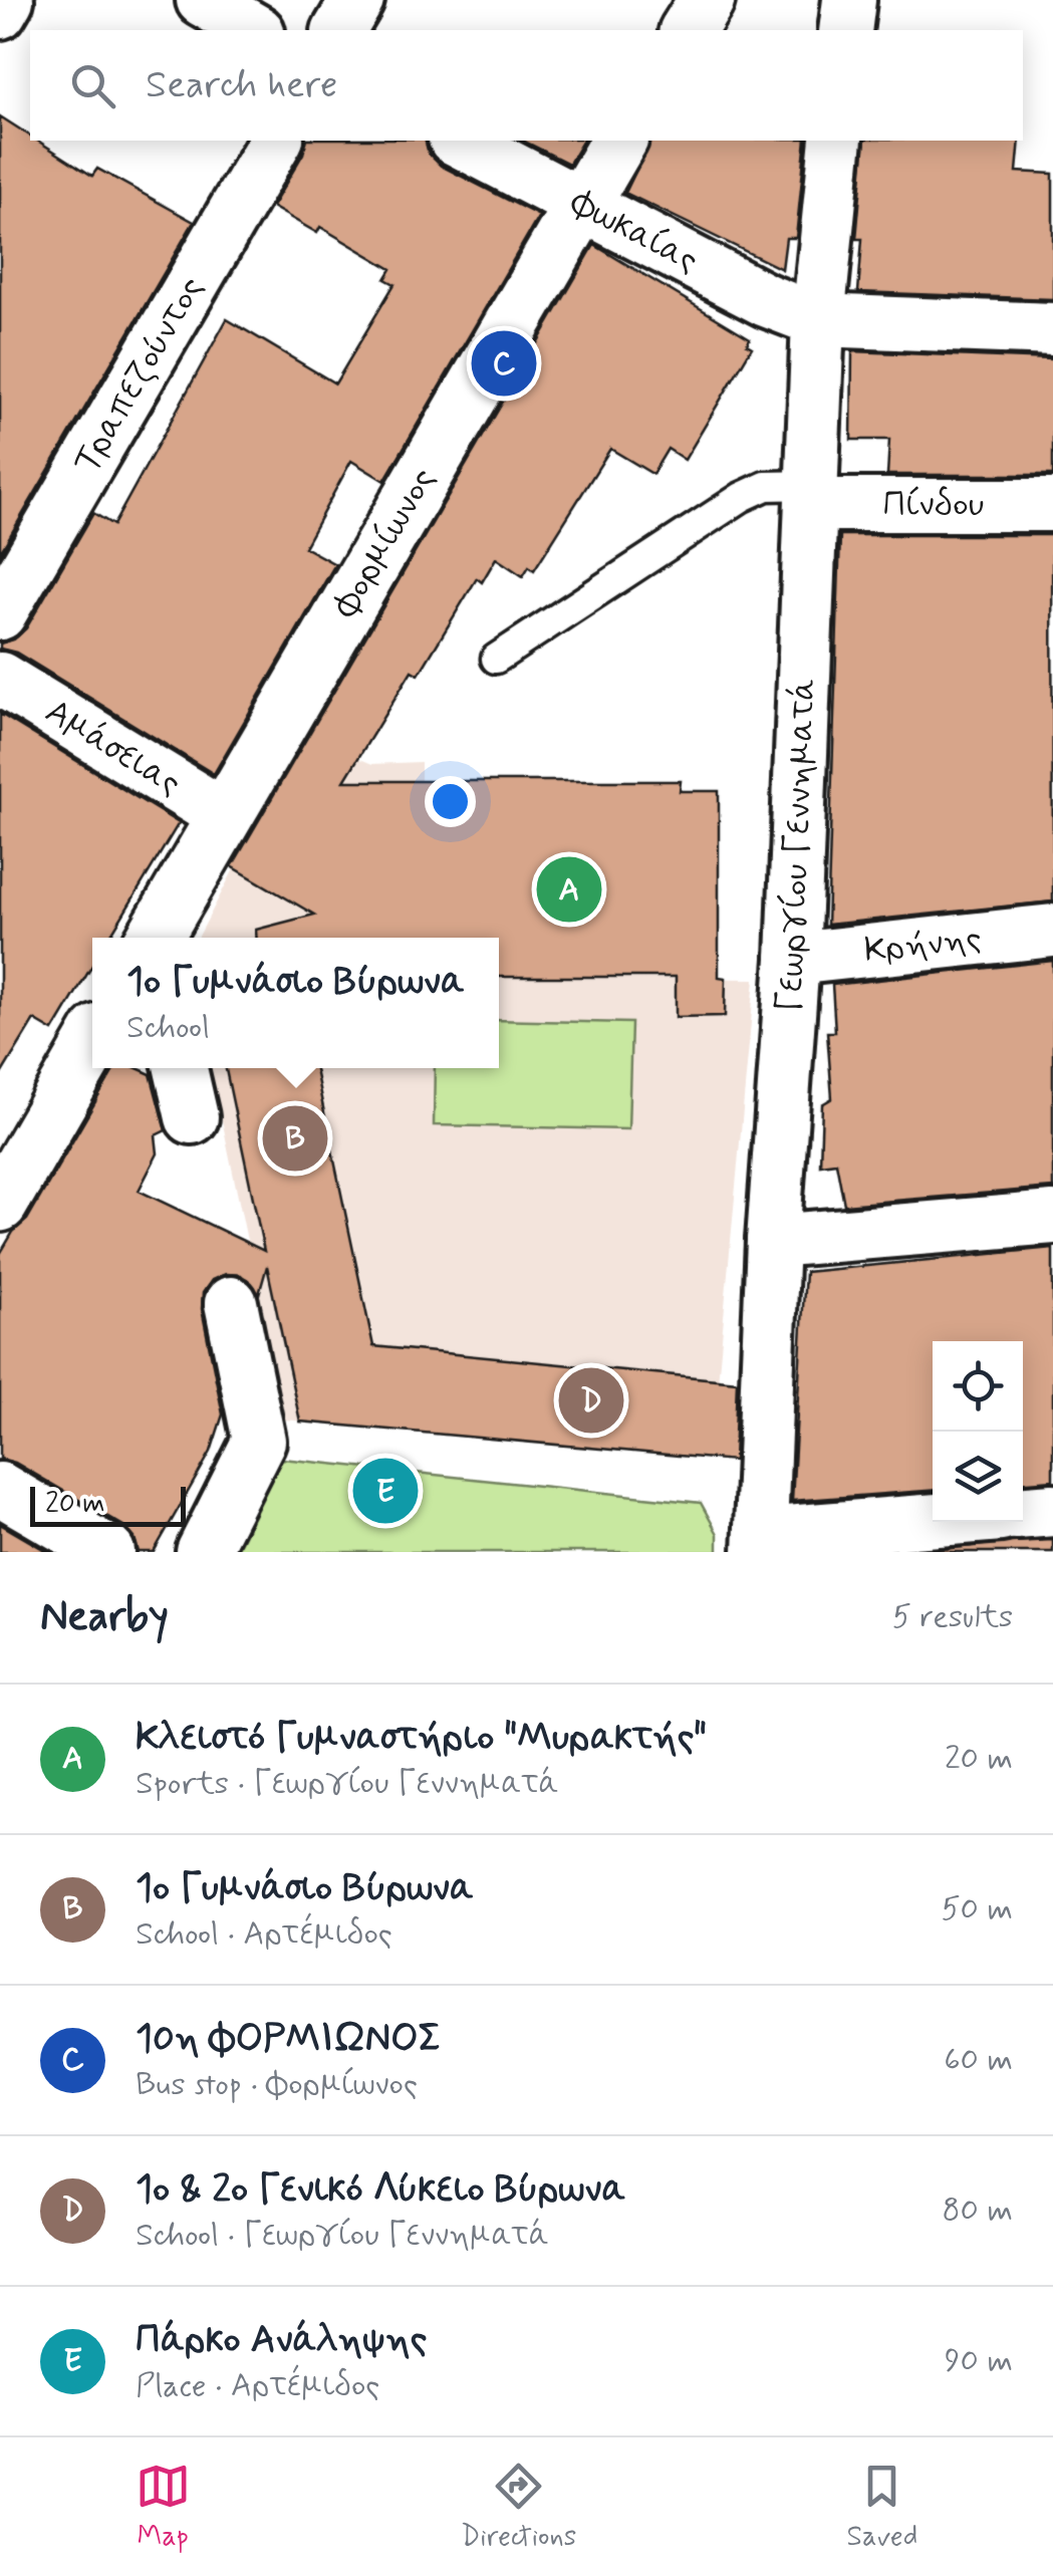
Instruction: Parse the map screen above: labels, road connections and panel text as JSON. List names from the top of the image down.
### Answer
{
  "streets": {
    "street": [
      "Φωκαίας",
      "Τραπεζούντος",
      "Πίνδου",
      "Φορμίωνος",
      "Αμάσειας",
      "Γεωργίου Γεννηματά",
      "Κρήνης"
    ]
  },
  "crossings": [
    ["Φωκαίας", "Φορμίωνος"],
    ["Φωκαίας", "Γεωργίου Γεννηματά"],
    ["Πίνδου", "Γεωργίου Γεννηματά"],
    ["Φορμίωνος", "Αμάσειας"],
    ["Γεωργίου Γεννηματά", "Κρήνης"]
  ],
  "scale_bar": "20 m",
  "page": {
    "search": "Search here",
    "pins": [
      "C",
      "A",
      "B",
      "D",
      "E"
    ],
    "popup": ["1ο Γυμνάσιο Βύρωνα", "School"],
    "scale": "20 m",
    "heading": ["Nearby", "5 results"],
    "list": [
      {
        "mark": "A",
        "name": "Κλειστό Γυμναστήριο \"Μυρακτής\"",
        "note": "Sports · Γεωργίου Γεννηματά",
        "value": "20 m"
      },
      {
        "mark": "B",
        "name": "1ο Γυμνάσιο Βύρωνα",
        "note": "School · Αρτέμιδος",
        "value": "50 m"
      },
      {
        "mark": "C",
        "name": "10η ΦΟΡΜΙΩΝΟΣ",
        "note": "Bus stop · Φορμίωνος",
        "value": "60 m"
      },
      {
        "mark": "D",
        "name": "1ο & 2ο Γενικό Λύκειο Βύρωνα",
        "note": "School · Γεωργίου Γεννηματά",
        "value": "80 m"
      },
      {
        "mark": "E",
        "name": "Πάρκο Ανάληψης",
        "note": "Place · Αρτέμιδος",
        "value": "90 m"
      }
    ],
    "nav": ["Map", "Directions", "Saved"]
  }
}
